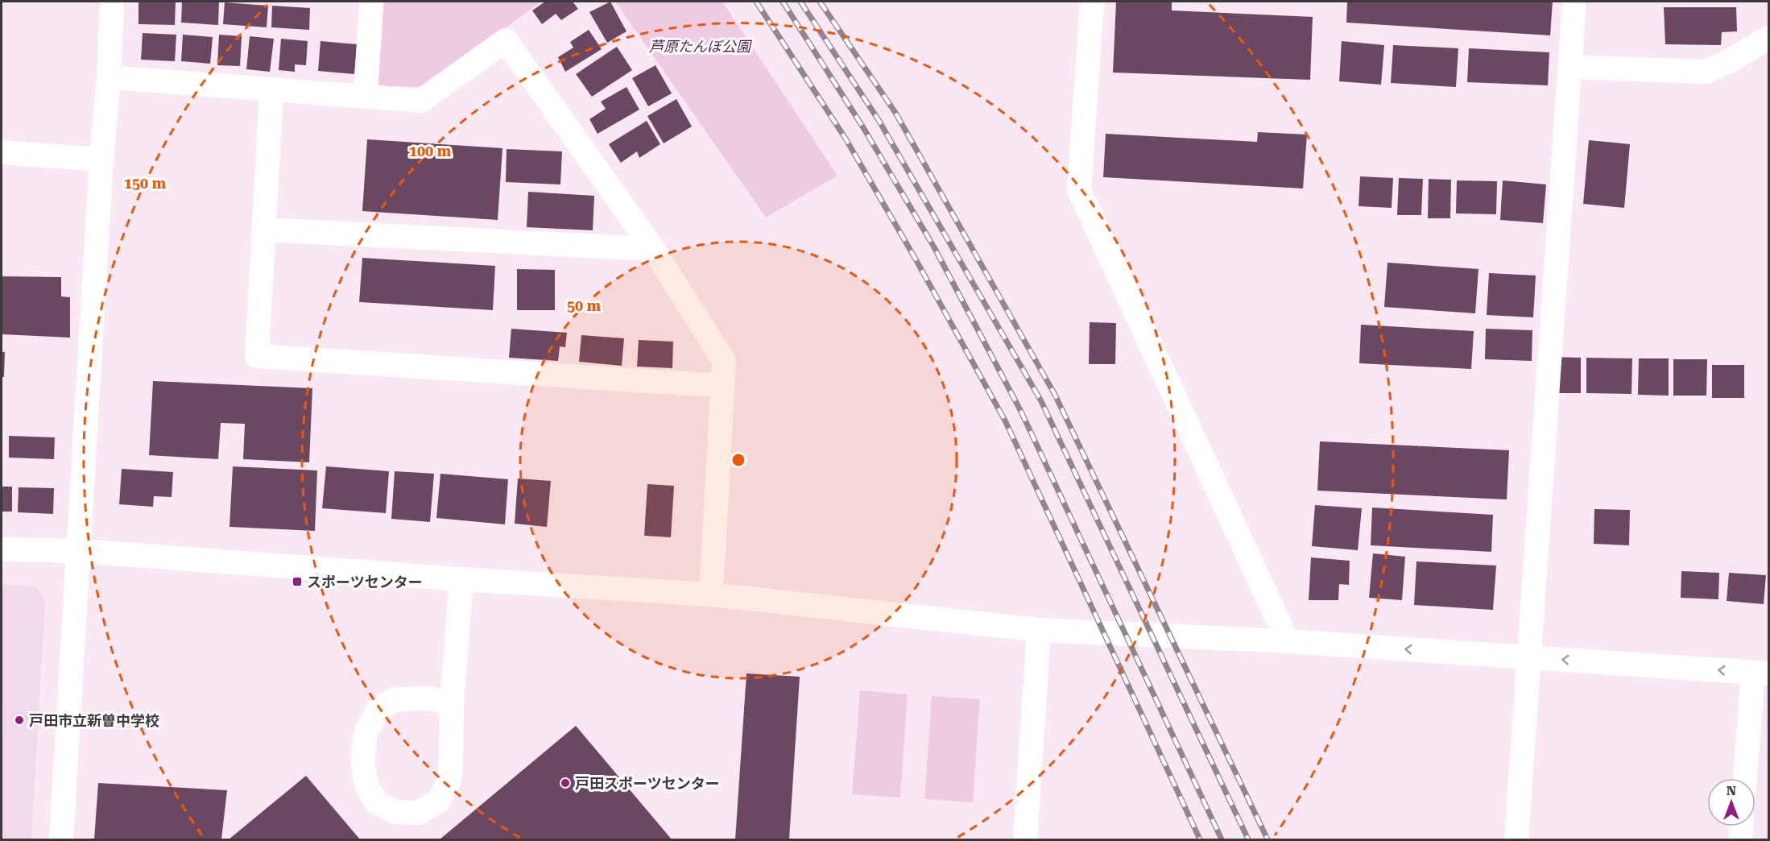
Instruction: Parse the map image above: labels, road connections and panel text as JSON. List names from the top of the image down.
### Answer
{
  "parks": ["芦原たんぼ公園"],
  "places": {
    "transit": ["スポーツセンター"],
    "other": ["戸田市立新曽中学校", "戸田スポーツセンター"]
  },
  "north": "top",
  "rings": ["100 m", "150 m", "50 m"]
}
